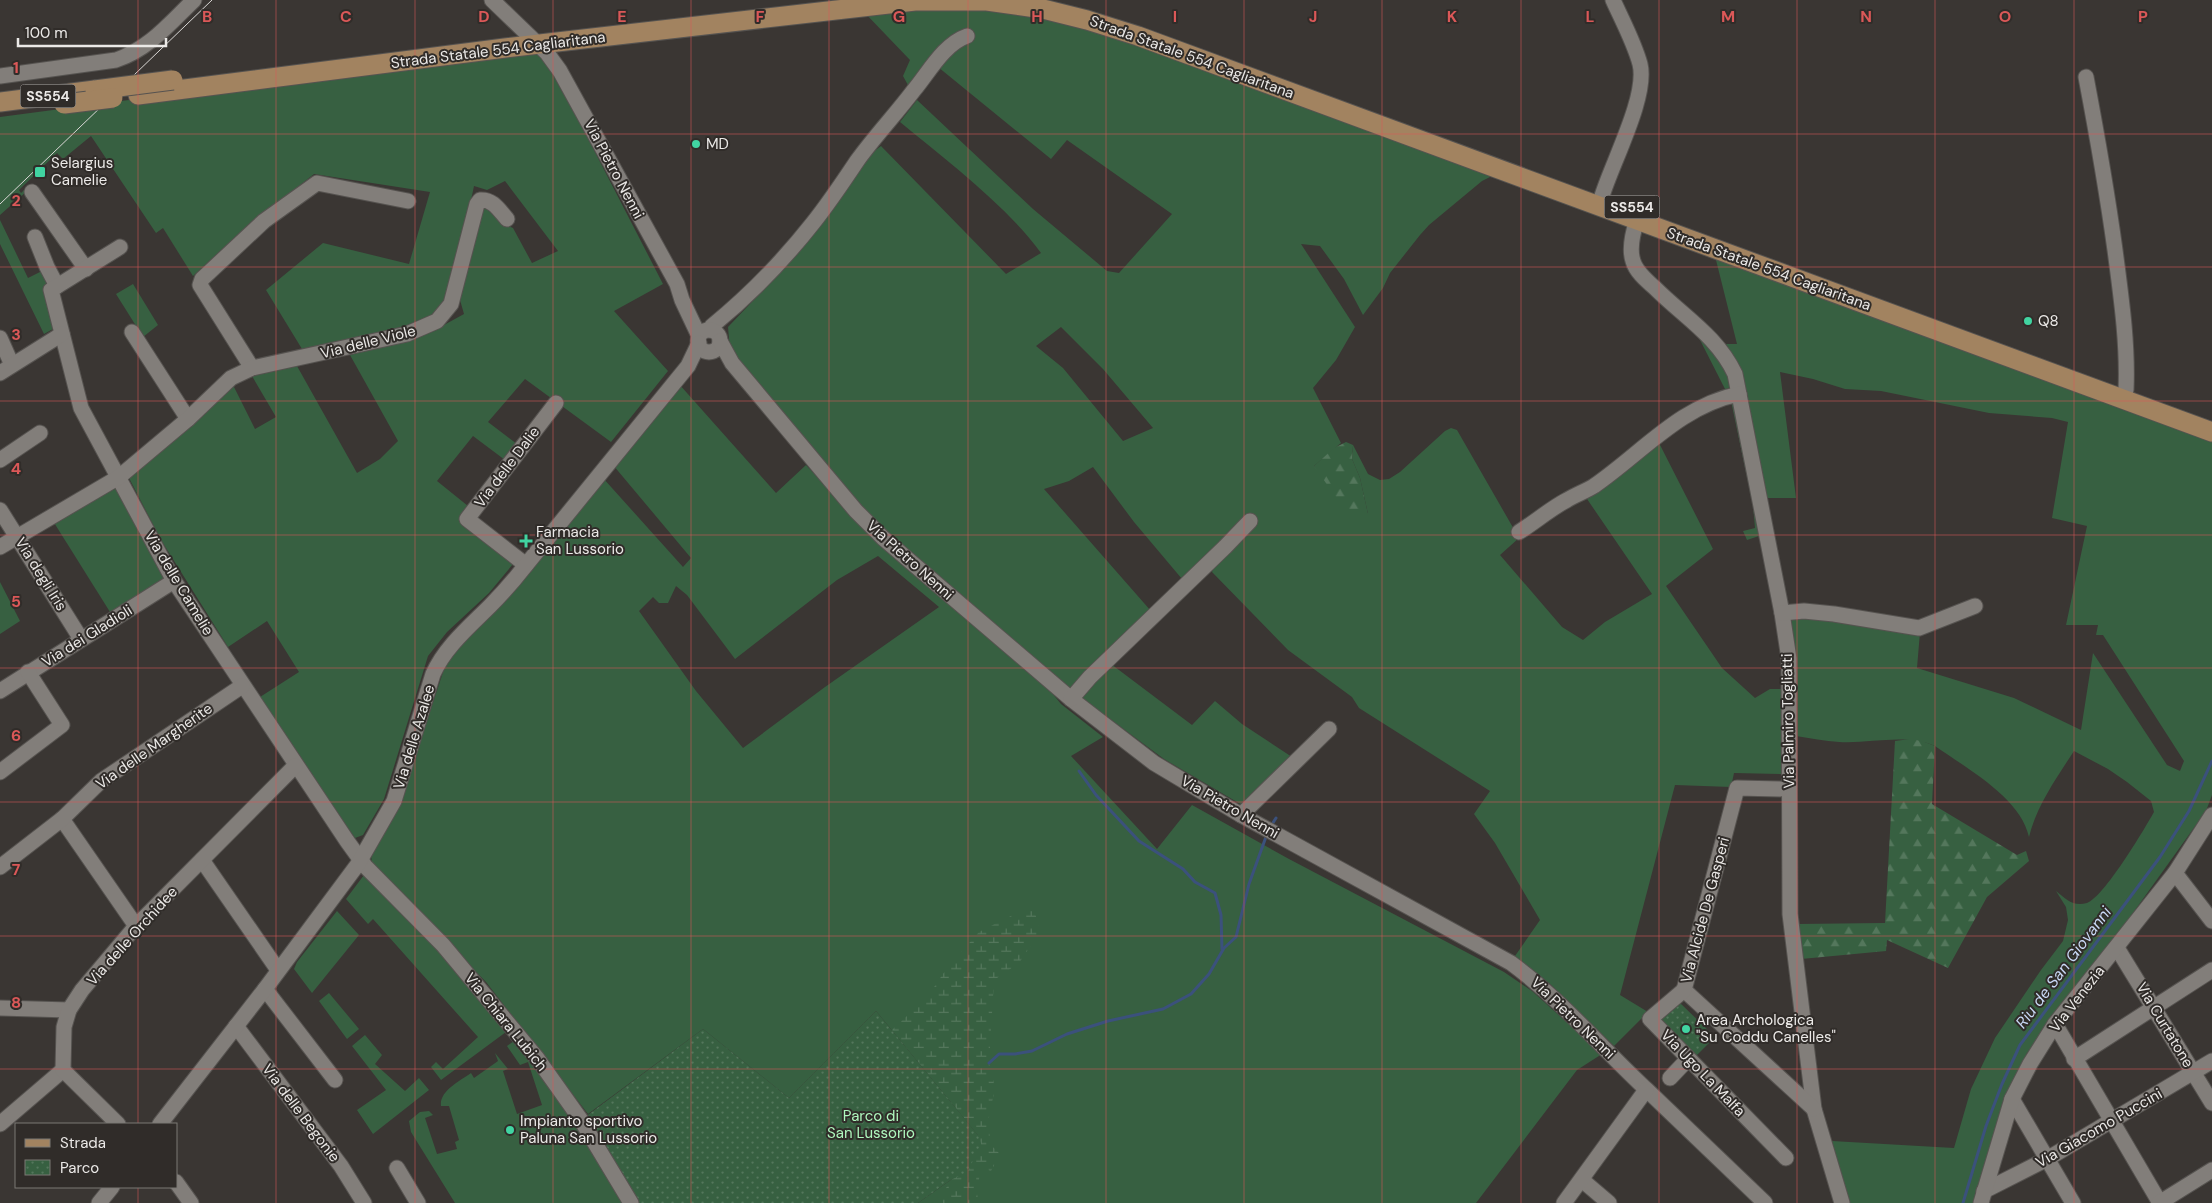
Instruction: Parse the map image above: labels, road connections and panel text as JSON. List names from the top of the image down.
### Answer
{
  "streets": {
    "main road": ["Strada Statale 554 Cagliaritana", "SS554"],
    "street": [
      "Via Pietro Nenni",
      "Via delle Viole",
      "Via delle Dalie",
      "Via degli Iris",
      "Via delle Camelie",
      "Via dei Gladioli",
      "Via Palmiro Togliatti",
      "Via delle Azalee",
      "Via delle Margherite",
      "Via Alcide De Gasperi",
      "Via delle Orchidee",
      "Via Venezia",
      "Via Chiara Lubich",
      "Via Curtatone",
      "Via Ugo La Malfa",
      "Via delle Begonie",
      "Via Giacomo Puccini"
    ]
  },
  "crossings": [
    ["Strada Statale 554 Cagliaritana", "Via Pietro Nenni"],
    ["Strada Statale 554 Cagliaritana", "Via Palmiro Togliatti"],
    ["Via Pietro Nenni", "Via delle Azalee"],
    ["Via delle Viole", "Via degli Iris"],
    ["Via delle Viole", "Via delle Camelie"],
    ["Via delle Dalie", "Via delle Azalee"],
    ["Via degli Iris", "Via dei Gladioli"],
    ["Via delle Camelie", "Via dei Gladioli"],
    ["Via delle Camelie", "Via delle Azalee"],
    ["Via delle Camelie", "Via delle Margherite"],
    ["Via delle Camelie", "Via delle Orchidee"],
    ["Via delle Camelie", "Via Chiara Lubich"],
    ["Via Palmiro Togliatti", "Via Alcide De Gasperi"],
    ["Via delle Azalee", "Via Chiara Lubich"],
    ["Via delle Azalee", "Via delle Begonie"],
    ["Via Alcide De Gasperi", "Via Ugo La Malfa"],
    ["Via Venezia", "Via Curtatone"],
    ["Via Venezia", "Via Giacomo Puccini"],
    ["Via Curtatone", "Via Giacomo Puccini"]
  ],
  "water": ["Riu de San Giovanni"],
  "parks": ["Parco di San Lussorio"],
  "places": {
    "other": [
      "MD",
      "Q8",
      "Area Archologica \"Su Coddu Canelles\"",
      "Impianto sportivo Paluna San Lussorio"
    ],
    "transit": ["Selargius Camelie"],
    "health": ["Farmacia San Lussorio"]
  },
  "legend": ["Strada", "Parco"],
  "scale_bar": "100 m",
  "grid": {
    "columns": [
      "B",
      "C",
      "D",
      "E",
      "F",
      "G",
      "H",
      "I",
      "J",
      "K",
      "L",
      "M",
      "N",
      "O",
      "P"
    ],
    "rows": [
      "1",
      "2",
      "3",
      "4",
      "5",
      "6",
      "7",
      "8"
    ]
  }
}
